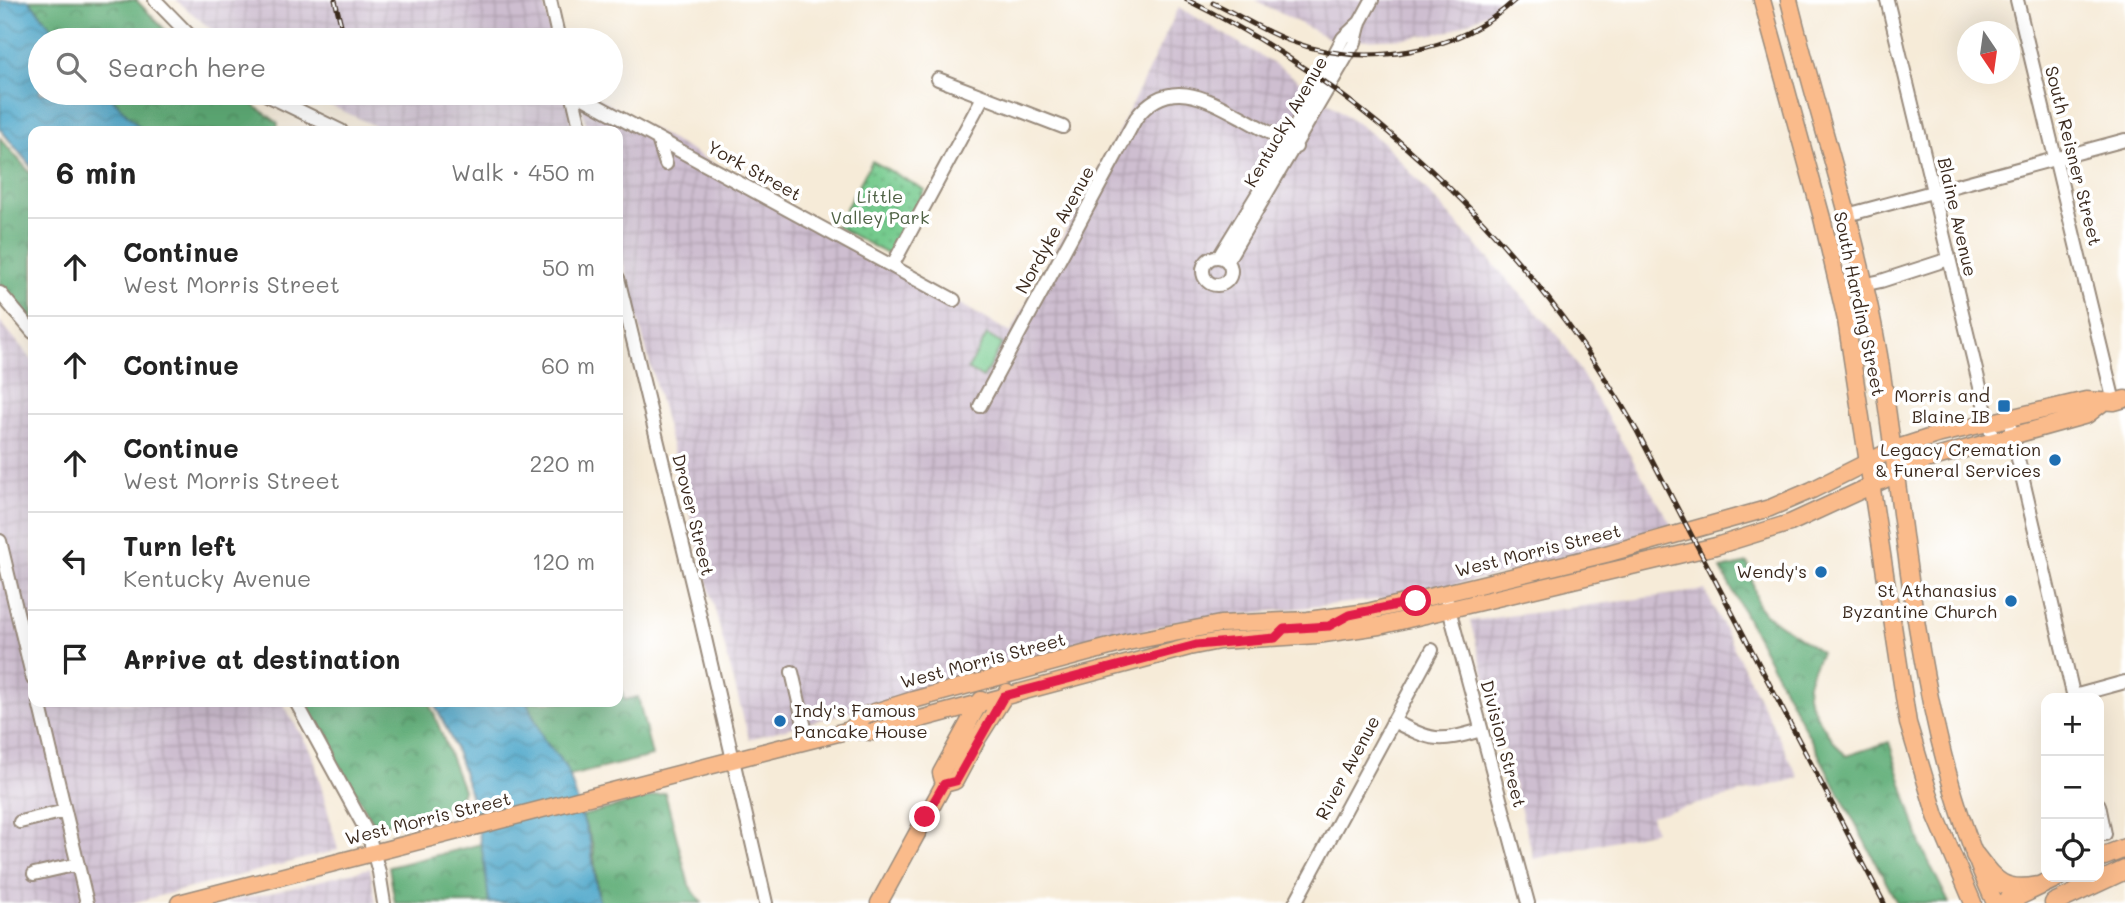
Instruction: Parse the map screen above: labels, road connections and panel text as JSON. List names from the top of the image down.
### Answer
{
  "streets": {
    "main road": ["South Harding Street", "West Morris Street"],
    "street": [
      "Kentucky Avenue",
      "South Reisner Street",
      "York Street",
      "Blaine Avenue",
      "Nordyke Avenue",
      "Drover Street",
      "Division Street",
      "River Avenue"
    ]
  },
  "crossings": [
    ["Kentucky Avenue", "Nordyke Avenue"],
    ["South Reisner Street", "West Morris Street"],
    ["Blaine Avenue", "West Morris Street"],
    ["South Harding Street", "West Morris Street"],
    ["Drover Street", "West Morris Street"],
    ["West Morris Street", "Division Street"]
  ],
  "parks": ["Little Valley Park"],
  "places": {
    "transit": ["Morris and Blaine IB"],
    "other": [
      "Legacy Cremation & Funeral Services",
      "Wendy's",
      "St Athanasius Byzantine Church",
      "Indy's Famous Pancake House"
    ]
  },
  "north": "bottom",
  "page": {
    "search": "Search here",
    "heading": ["6 min", "Walk · 450 m"],
    "list": [
      ["Continue", "West Morris Street", "50 m"],
      ["Continue", "60 m"],
      ["Continue", "West Morris Street", "220 m"],
      ["Turn left", "Kentucky Avenue", "120 m"],
      "Arrive at destination"
    ],
    "map_buttons": ["+", "−"]
  }
}
